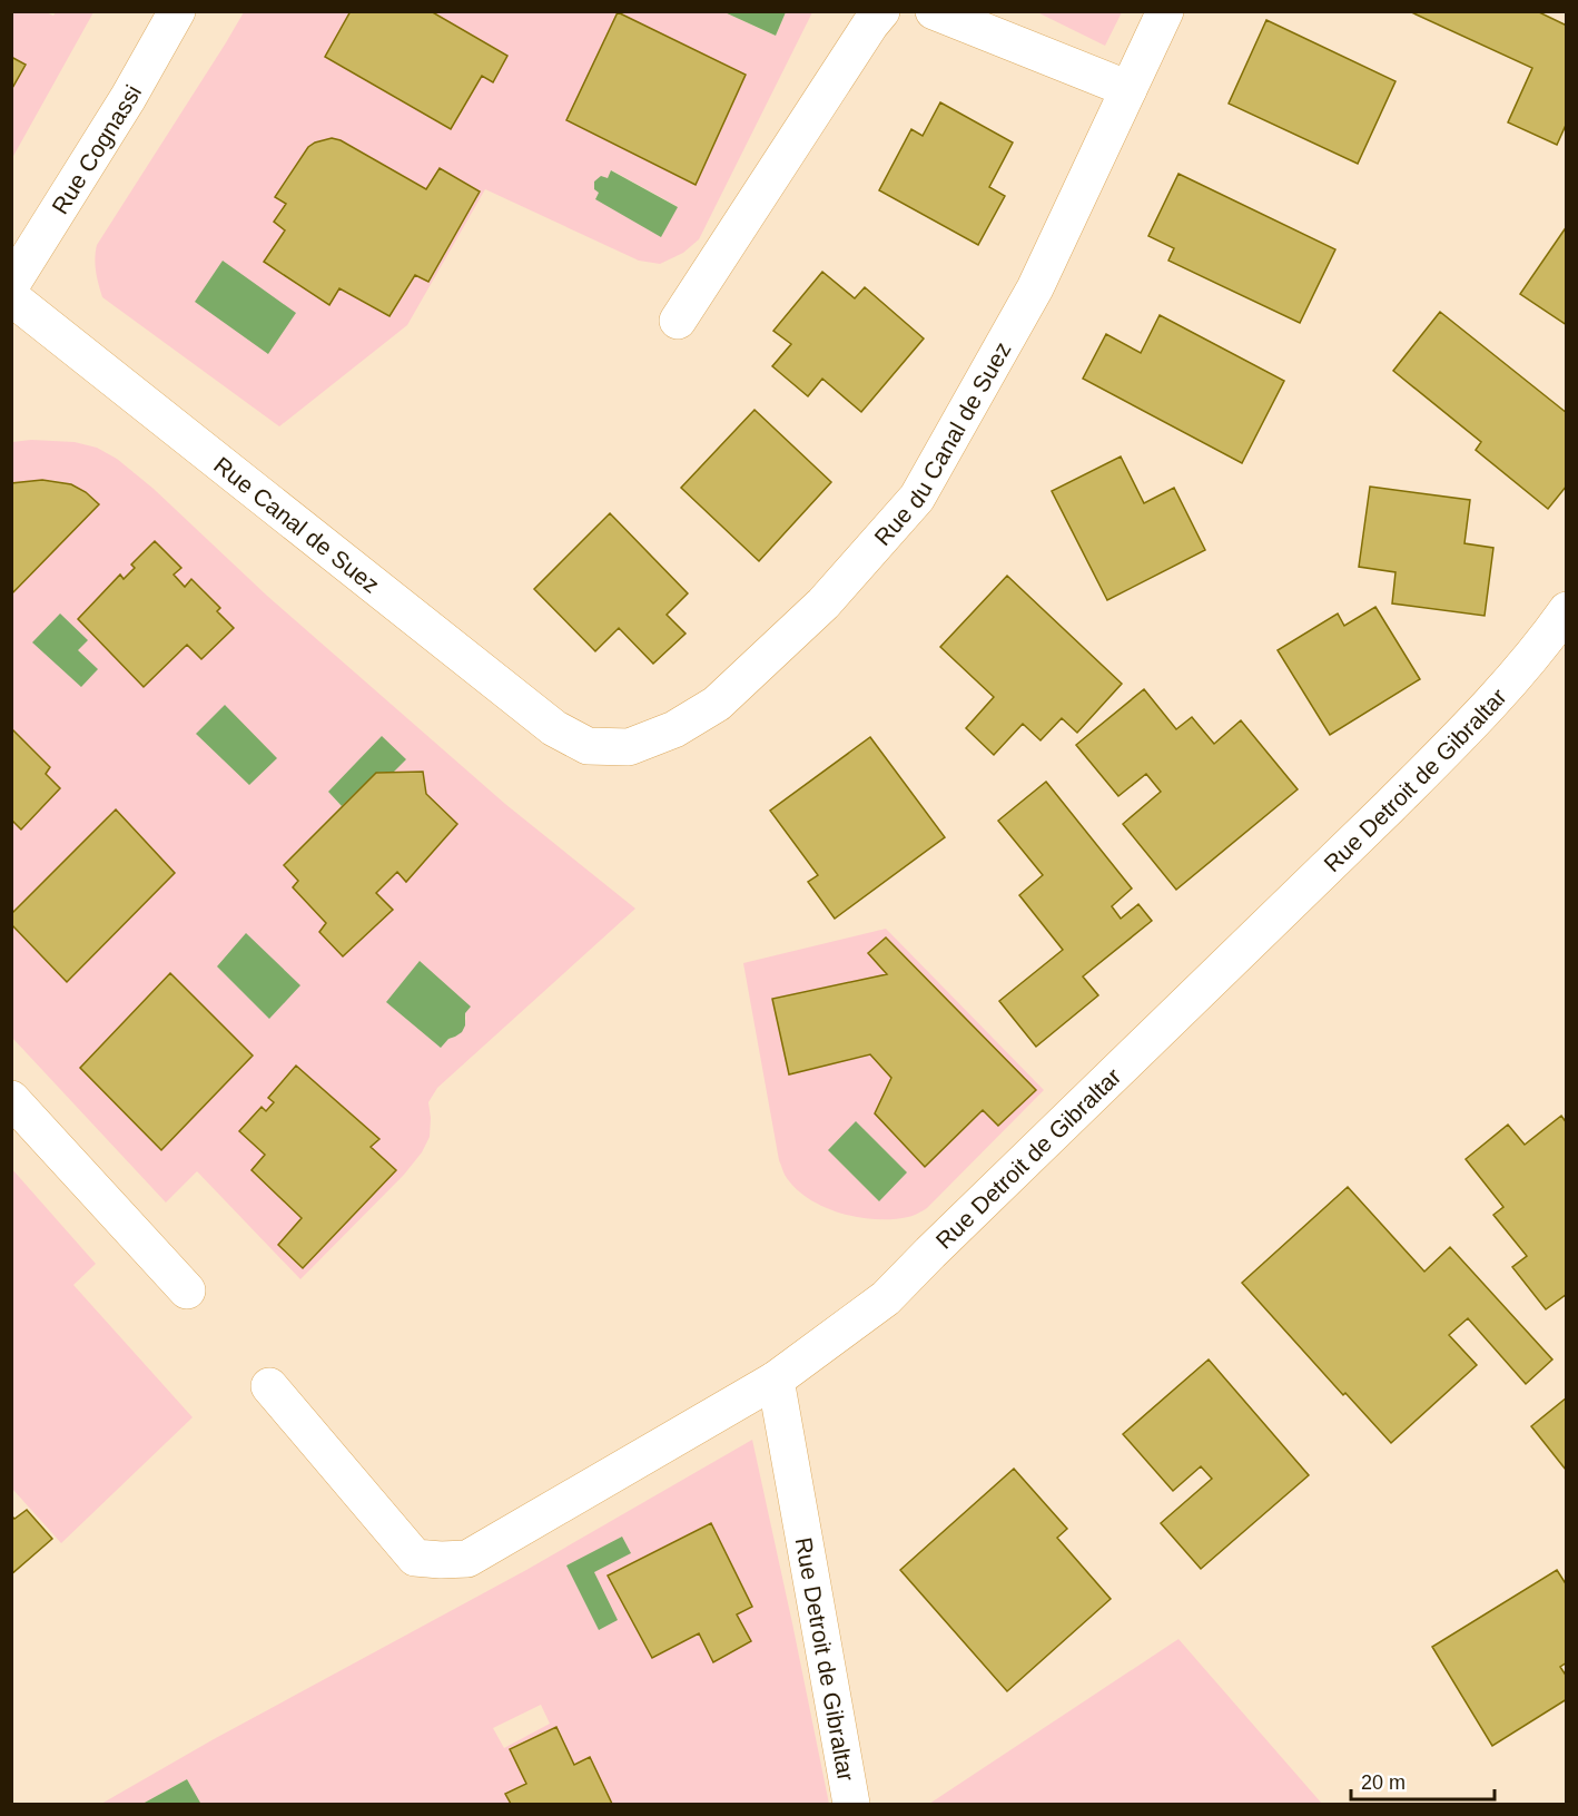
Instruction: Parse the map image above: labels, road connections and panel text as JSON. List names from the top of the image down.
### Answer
{
  "streets": {
    "street": [
      "Rue Cognassi",
      "Rue du Canal de Suez",
      "Rue Canal de Suez",
      "Rue Detroit de Gibraltar"
    ]
  },
  "crossings": [
    ["Rue du Canal de Suez", "Rue Canal de Suez"]
  ],
  "scale_bar": "20 m"
}
